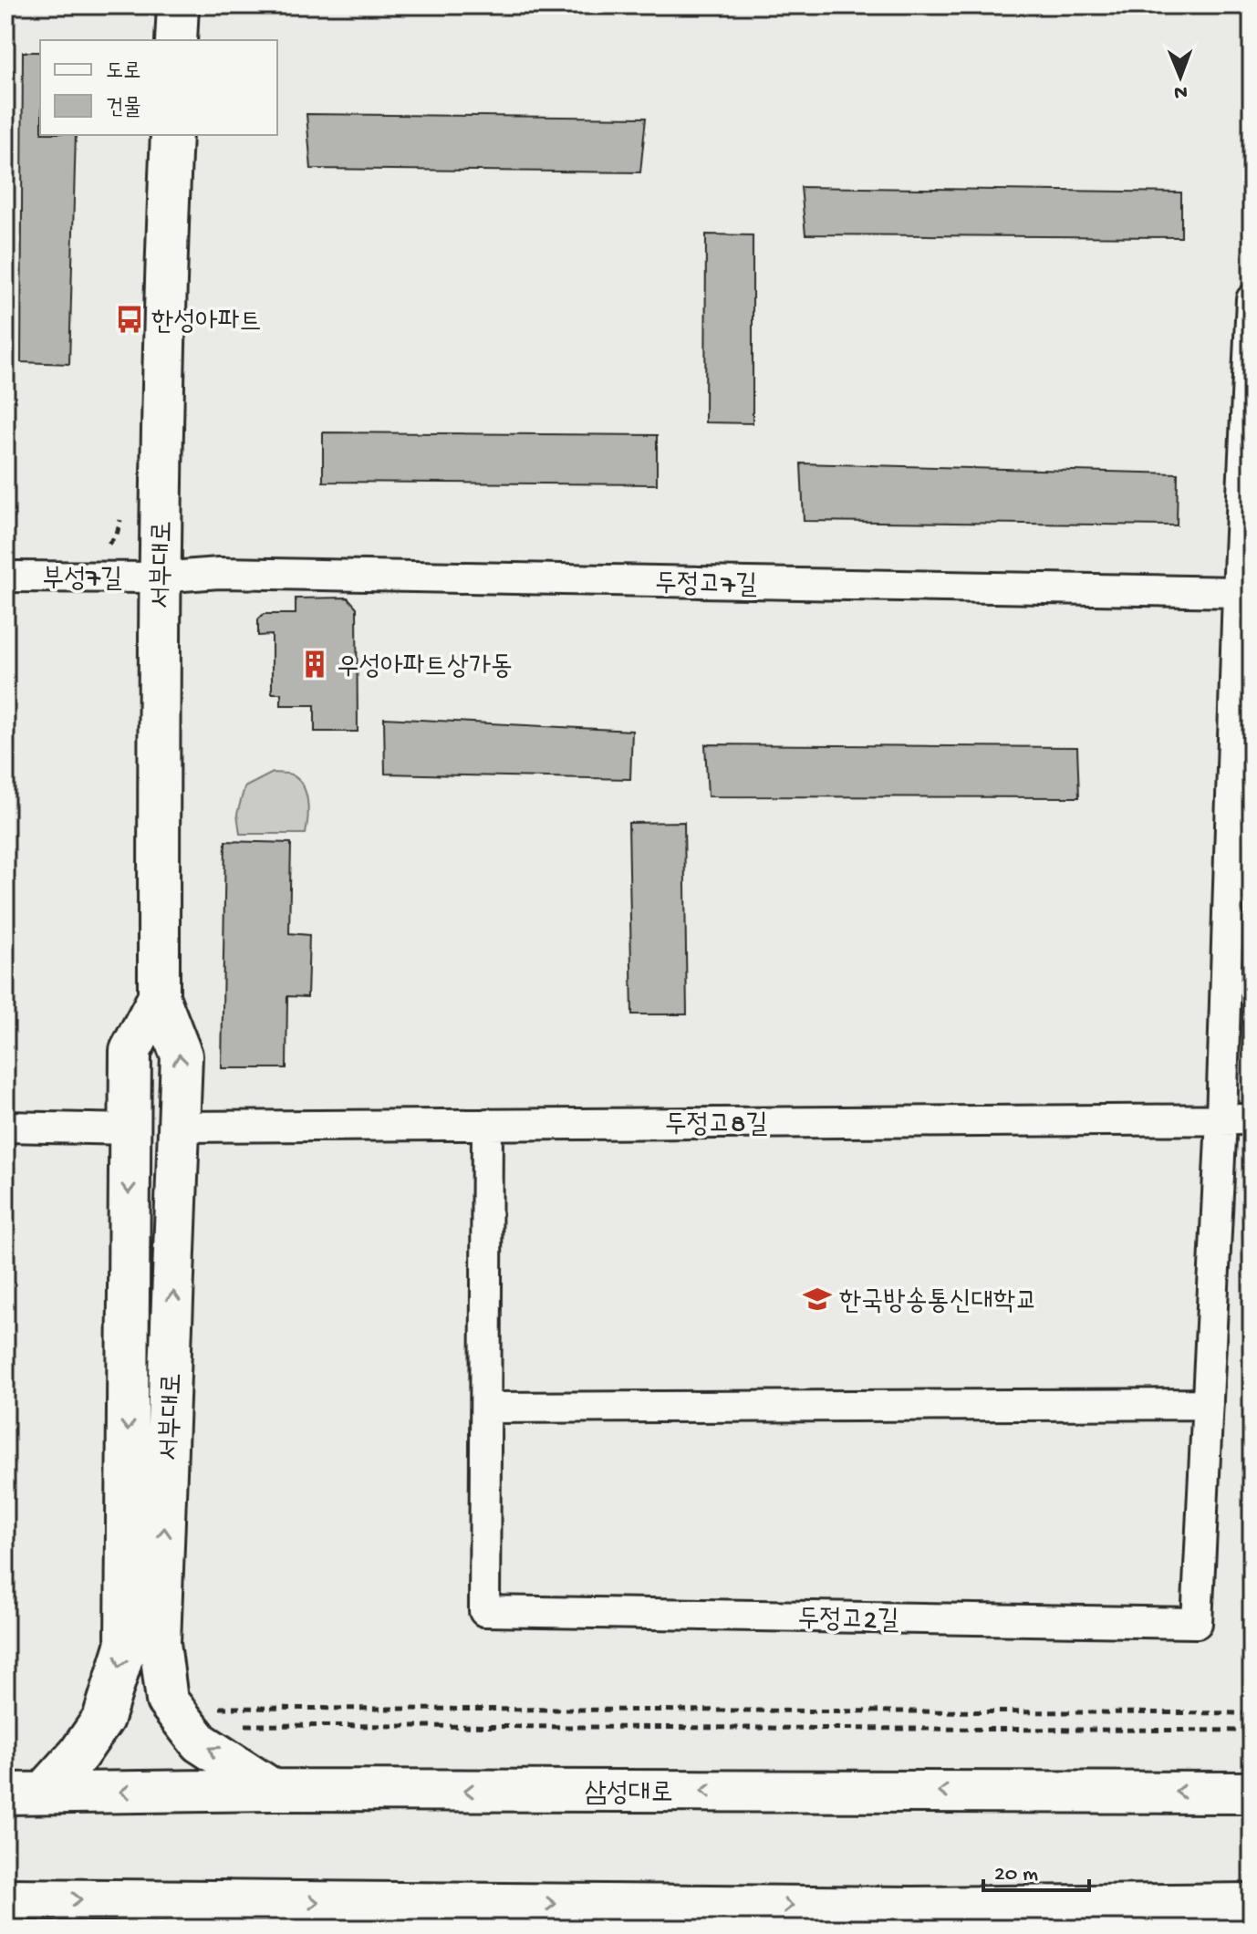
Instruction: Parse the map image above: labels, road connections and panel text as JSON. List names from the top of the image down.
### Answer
{
  "streets": {
    "street": [
      "서부대로",
      "부성7길",
      "두정고7길",
      "두정고8길",
      "두정고2길",
      "삼성대로"
    ]
  },
  "crossings": [
    ["서부대로", "부성7길"],
    ["서부대로", "두정고7길"],
    ["서부대로", "두정고8길"],
    ["서부대로", "삼성대로"],
    ["부성7길", "두정고7길"],
    ["두정고7길", "두정고2길"],
    ["두정고8길", "두정고2길"]
  ],
  "places": {
    "bus stop": ["한성아파트"],
    "building": ["우성아파트상가동"],
    "school or university": ["한국방송통신대학교"]
  },
  "legend": ["도로", "건물"],
  "scale_bar": "20 m",
  "north": "bottom"
}
